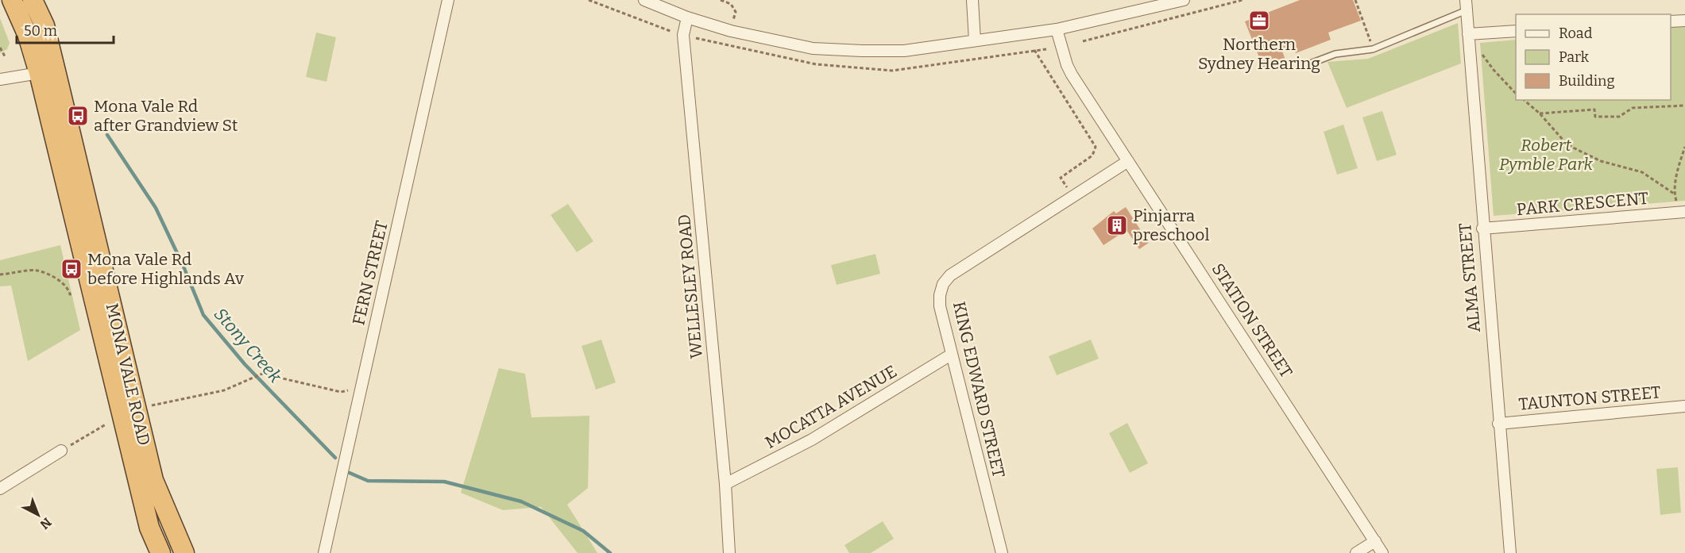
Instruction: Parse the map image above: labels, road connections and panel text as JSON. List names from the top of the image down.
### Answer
{
  "streets": {
    "highway": ["MONA VALE ROAD"],
    "street": [
      "PARK CRESCENT",
      "FERN STREET",
      "ALMA STREET",
      "WELLESLEY ROAD",
      "STATION STREET",
      "KING EDWARD STREET",
      "TAUNTON STREET",
      "MOCATTA AVENUE"
    ]
  },
  "crossings": [
    ["PARK CRESCENT", "ALMA STREET"],
    ["ALMA STREET", "TAUNTON STREET"],
    ["WELLESLEY ROAD", "MOCATTA AVENUE"],
    ["STATION STREET", "KING EDWARD STREET"],
    ["KING EDWARD STREET", "MOCATTA AVENUE"]
  ],
  "water": ["Stony Creek"],
  "parks": ["Robert Pymble Park"],
  "places": {
    "office": ["Northern Sydney Hearing"],
    "bus stop": ["Mona Vale Rd after Grandview St", "Mona Vale Rd before Highlands Av"],
    "building": ["Pinjarra preschool"]
  },
  "legend": ["Road", "Park", "Building"],
  "scale_bar": "50 m",
  "north": "bottom right"
}
